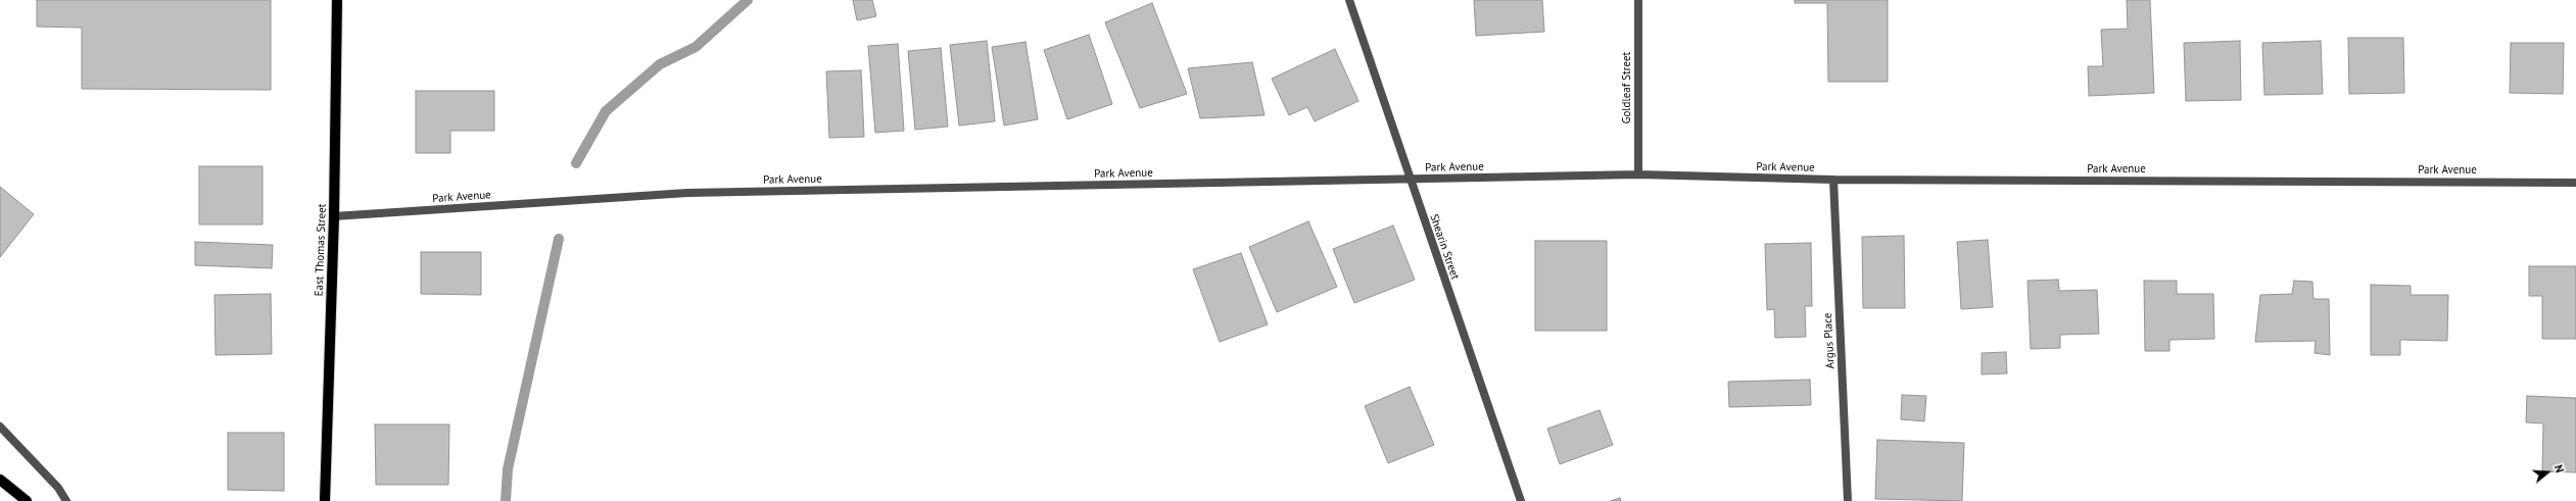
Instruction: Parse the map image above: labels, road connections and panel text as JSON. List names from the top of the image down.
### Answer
{
  "streets": {
    "main road": ["East Thomas Street"],
    "street": [
      "Goldleaf Street",
      "Park Avenue",
      "Shearin Street",
      "Argus Place"
    ]
  },
  "crossings": [
    ["Goldleaf Street", "Park Avenue"],
    ["Park Avenue", "Shearin Street"],
    ["Park Avenue", "East Thomas Street"],
    ["Park Avenue", "Argus Place"]
  ],
  "north": "right"
}
